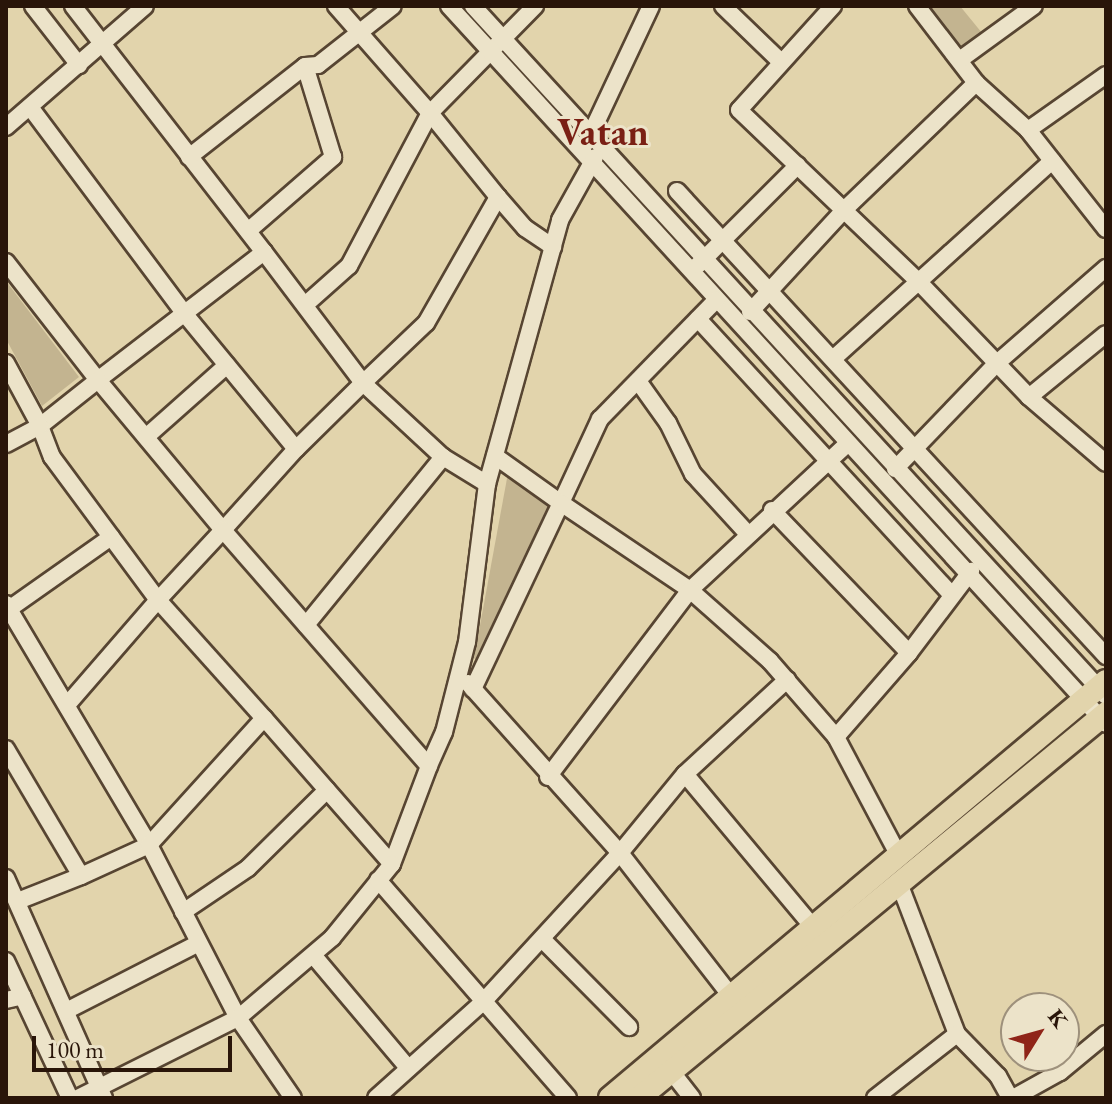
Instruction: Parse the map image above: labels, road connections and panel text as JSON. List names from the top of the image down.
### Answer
{
  "districts": ["Vatan"],
  "scale_bar": "100 m",
  "north": "top right"
}
